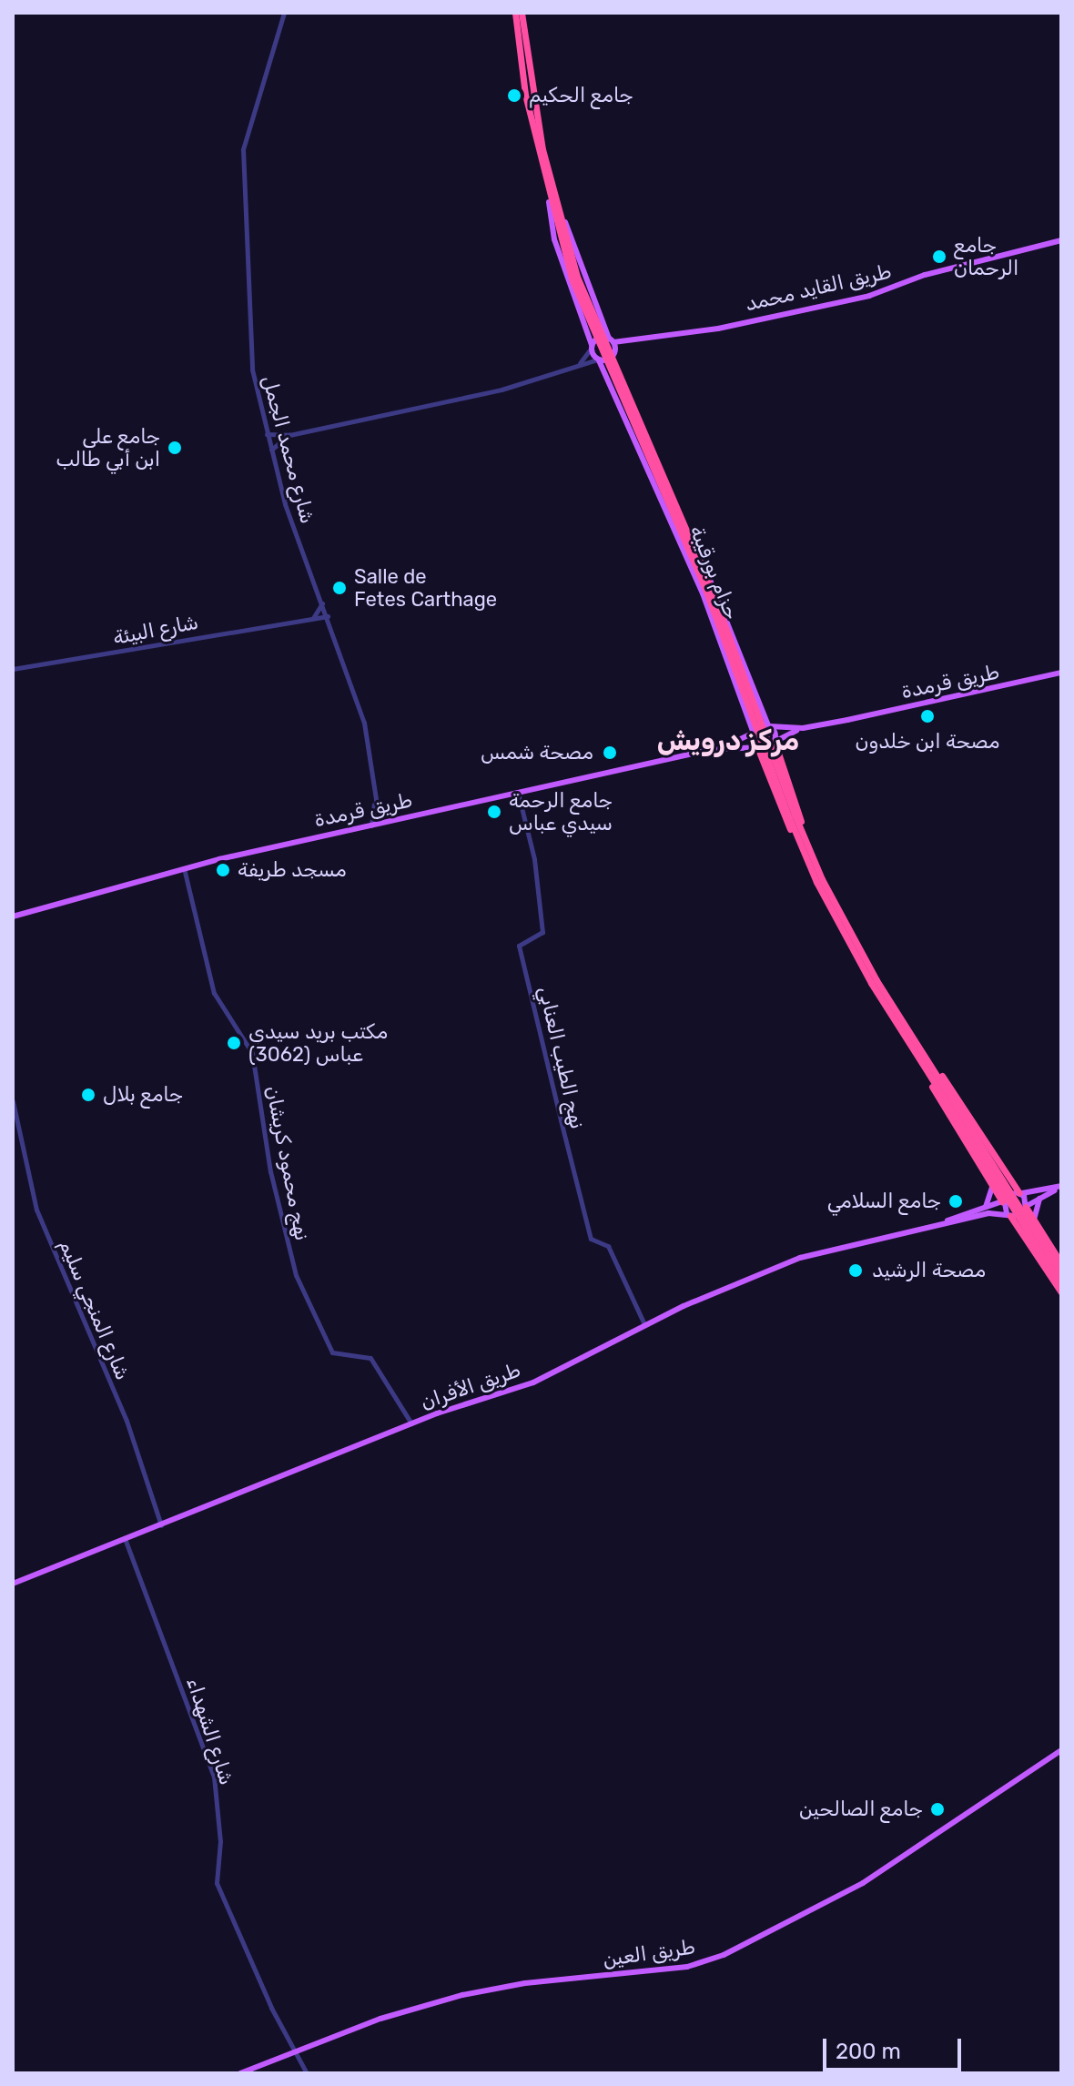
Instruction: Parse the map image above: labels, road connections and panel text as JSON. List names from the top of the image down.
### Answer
{
  "streets": {
    "highway": ["حزام بورقيبة"],
    "main road": [
      "طريق القايد محمد",
      "طريق قرمدة",
      "طريق الأفران",
      "طريق العين"
    ],
    "street": [
      "شارع محمد الجمل",
      "شارع البيئة",
      "نهج الطيب العنابي",
      "نهج محمود كريشان",
      "شارع المنجي سليم",
      "شارع الشهداء"
    ]
  },
  "crossings": [
    ["طريق القايد محمد", "حزام بورقيبة"],
    ["شارع محمد الجمل", "شارع البيئة"],
    ["شارع محمد الجمل", "طريق قرمدة"],
    ["حزام بورقيبة", "طريق قرمدة"],
    ["طريق قرمدة", "نهج الطيب العنابي"],
    ["طريق قرمدة", "نهج محمود كريشان"],
    ["نهج الطيب العنابي", "طريق الأفران"],
    ["نهج محمود كريشان", "طريق الأفران"],
    ["شارع المنجي سليم", "طريق الأفران"],
    ["طريق الأفران", "شارع الشهداء"],
    ["شارع الشهداء", "طريق العين"]
  ],
  "districts": ["مركز درويش"],
  "places": [
    "جامع الحكيم",
    "جامع الرحمان",
    "جامع علي ابن أبي طالب",
    "Salle de Fetes Carthage",
    "مصحة ابن خلدون",
    "مصحة شمس",
    "جامع الرحمة سيدي عباس",
    "مسجد طريفة",
    "مكتب بريد سيدي عباس (3062)",
    "جامع بلال",
    "جامع السلامي",
    "مصحة الرشيد",
    "جامع الصالحين"
  ],
  "scale_bar": "200 m"
}
